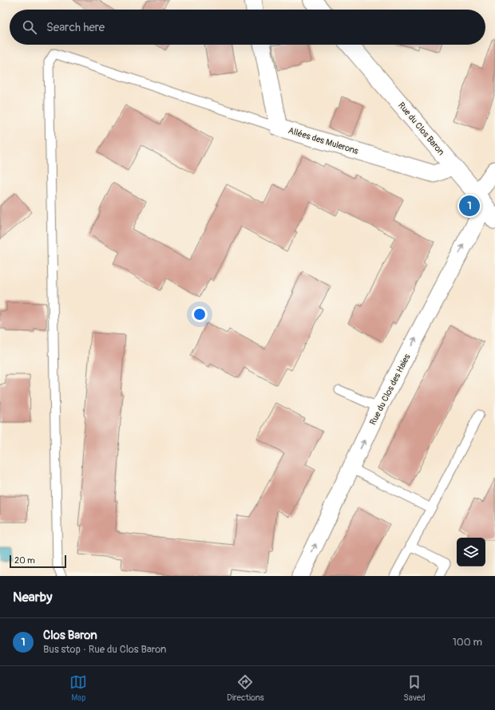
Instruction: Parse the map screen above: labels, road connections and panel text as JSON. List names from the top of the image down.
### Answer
{
  "streets": {
    "street": ["Rue du Clos Baron", "Allées des Mulerons", "Rue du Clos des Haies"]
  },
  "crossings": [
    ["Rue du Clos Baron", "Allées des Mulerons"],
    ["Rue du Clos Baron", "Rue du Clos des Haies"]
  ],
  "one_way": ["Rue du Clos des Haies"],
  "scale_bar": "20 m",
  "page": {
    "search": "Search here",
    "pins": "1",
    "scale": "20 m",
    "heading": "Nearby",
    "list": [
      {
        "mark": "1",
        "name": "Clos Baron",
        "note": "Bus stop · Rue du Clos Baron",
        "value": "100 m"
      }
    ],
    "nav": ["Map", "Directions", "Saved"]
  }
}
